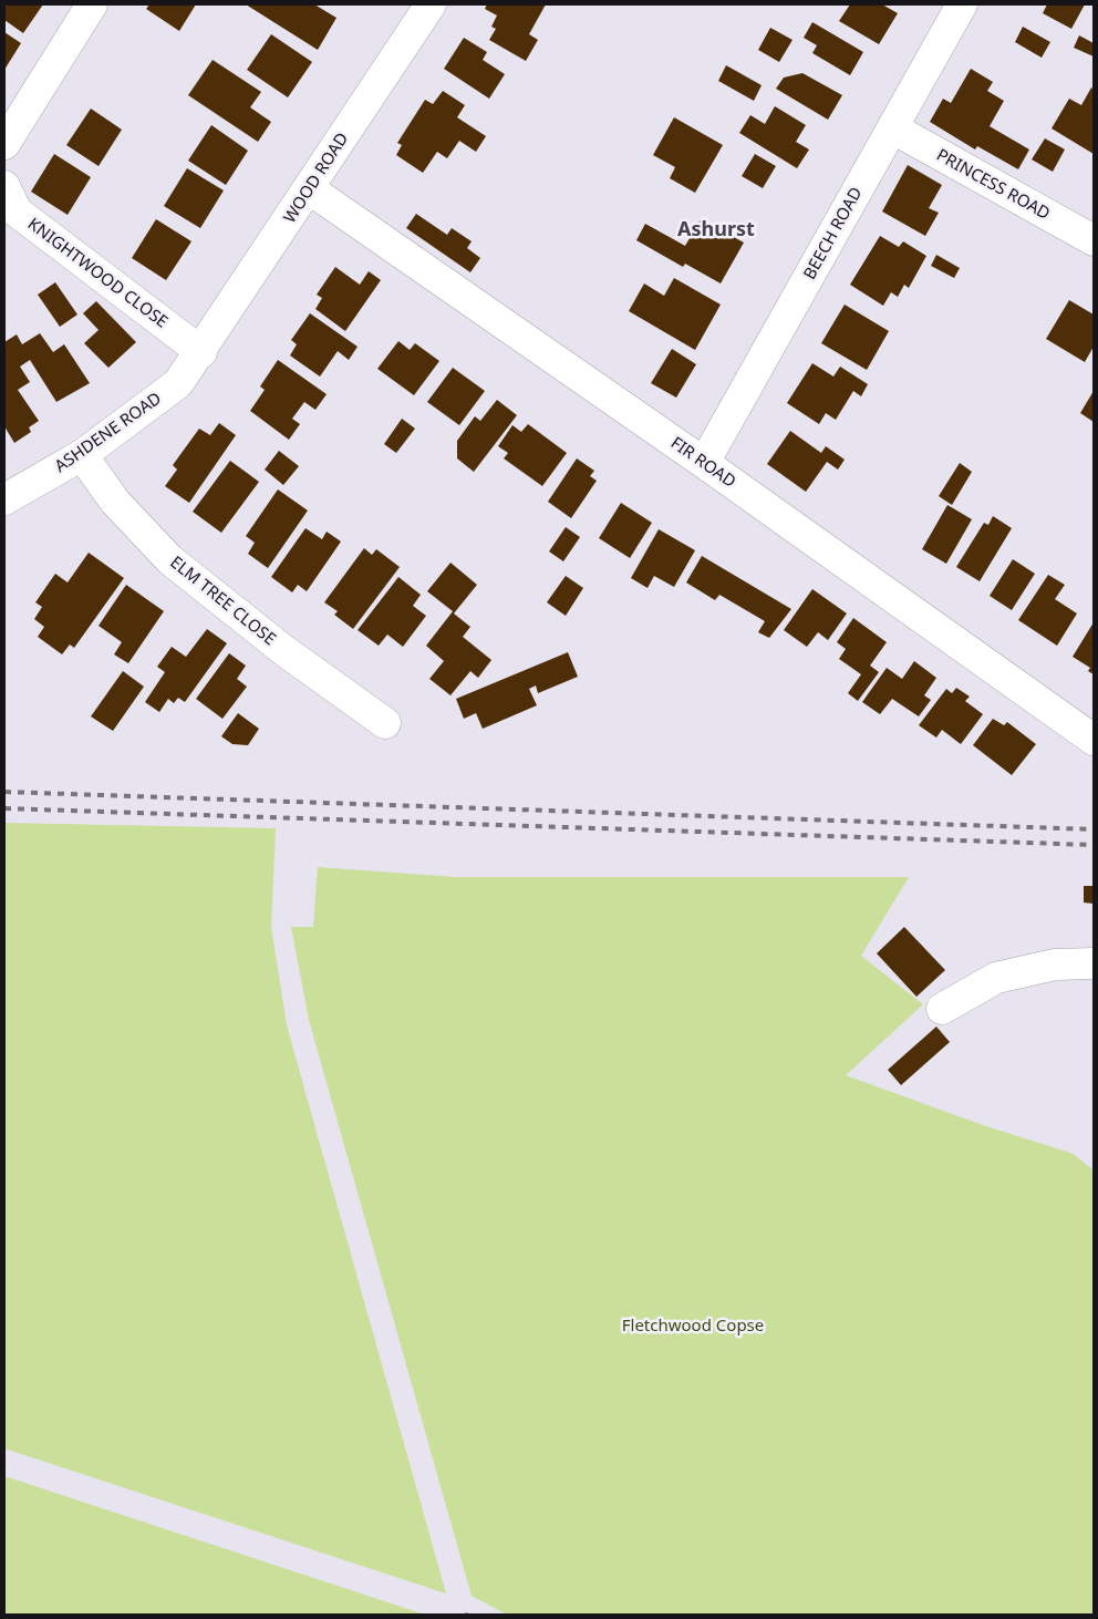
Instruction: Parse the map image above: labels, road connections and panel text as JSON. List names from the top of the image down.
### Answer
{
  "streets": {
    "street": [
      "WOOD ROAD",
      "PRINCESS ROAD",
      "BEECH ROAD",
      "KNIGHTWOOD CLOSE",
      "ASHDENE ROAD",
      "FIR ROAD",
      "ELM TREE CLOSE"
    ]
  },
  "crossings": [
    ["WOOD ROAD", "KNIGHTWOOD CLOSE"],
    ["WOOD ROAD", "ASHDENE ROAD"],
    ["WOOD ROAD", "FIR ROAD"],
    ["PRINCESS ROAD", "BEECH ROAD"],
    ["BEECH ROAD", "FIR ROAD"],
    ["KNIGHTWOOD CLOSE", "ASHDENE ROAD"],
    ["ASHDENE ROAD", "ELM TREE CLOSE"]
  ],
  "districts": ["Ashurst"],
  "parks": ["Fletchwood Copse"]
}
